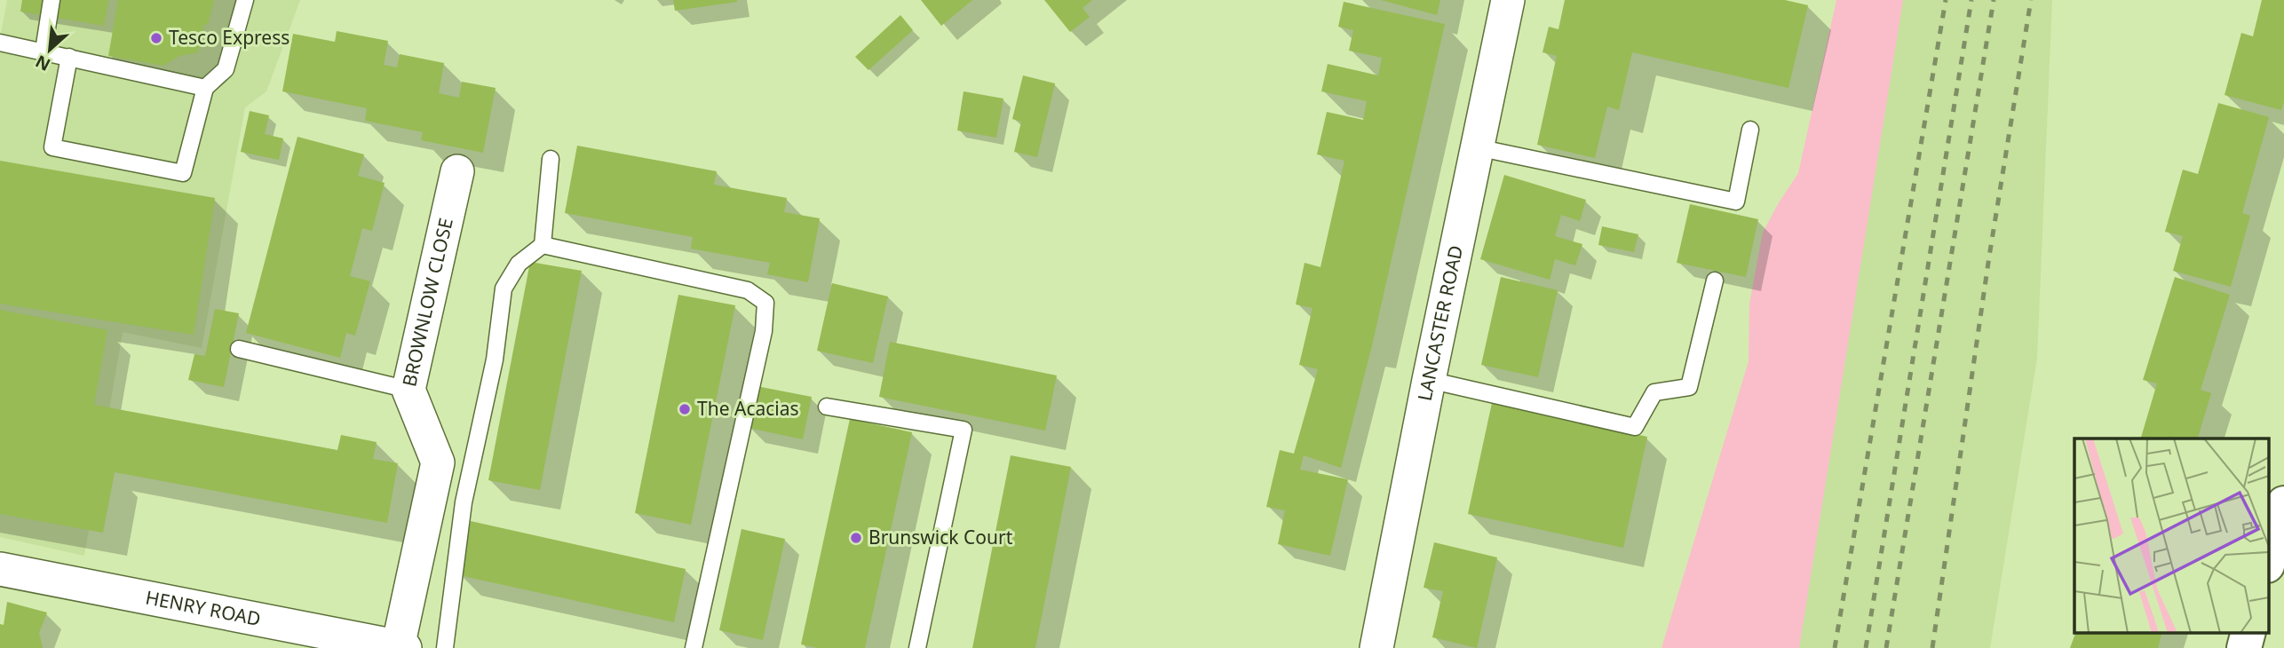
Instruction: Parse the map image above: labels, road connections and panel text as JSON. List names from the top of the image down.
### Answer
{
  "streets": {
    "street": ["BROWNLOW CLOSE", "LANCASTER ROAD", "HENRY ROAD"]
  },
  "crossings": [
    ["BROWNLOW CLOSE", "HENRY ROAD"]
  ],
  "places": ["Tesco Express", "The Acacias", "Brunswick Court"],
  "north": "bottom left"
}
